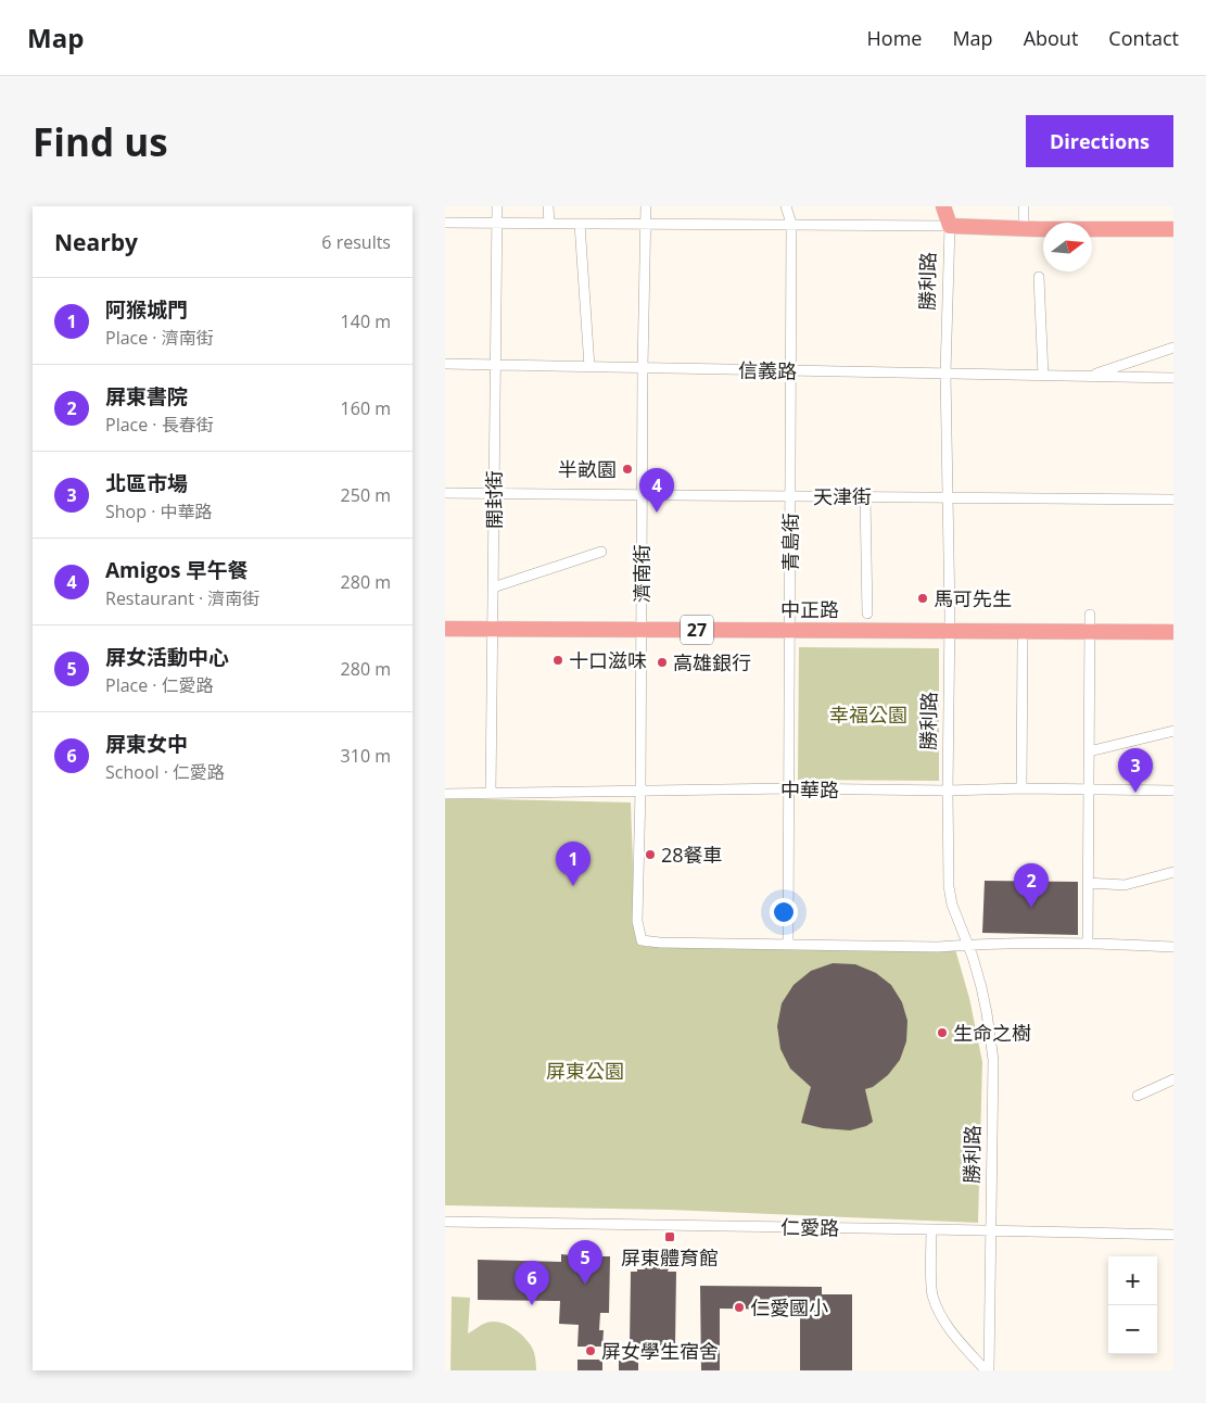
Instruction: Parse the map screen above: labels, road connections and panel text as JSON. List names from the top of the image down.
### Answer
{
  "streets": {
    "main road": ["勝利路", "中正路", "27"],
    "street": [
      "信義路",
      "天津街",
      "開封街",
      "青島街",
      "濟南街",
      "中華路",
      "仁愛路"
    ]
  },
  "crossings": [
    ["勝利路", "信義路"],
    ["勝利路", "天津街"],
    ["勝利路", "中正路"],
    ["勝利路", "中華路"],
    ["勝利路", "仁愛路"],
    ["信義路", "開封街"],
    ["信義路", "青島街"],
    ["信義路", "濟南街"],
    ["天津街", "開封街"],
    ["天津街", "青島街"],
    ["天津街", "濟南街"],
    ["開封街", "中正路"],
    ["開封街", "中華路"],
    ["青島街", "濟南街"],
    ["青島街", "中正路"],
    ["青島街", "中華路"],
    ["濟南街", "中正路"],
    ["濟南街", "中華路"]
  ],
  "parks": ["幸福公園", "屏東公園"],
  "places": {
    "other": [
      "半畝園",
      "馬可先生",
      "十口滋味",
      "高雄銀行",
      "28餐車",
      "生命之樹",
      "仁愛國小",
      "屏女學生宿舍"
    ],
    "transit": ["屏東體育館"]
  },
  "north": "right",
  "page": {
    "header": "Map",
    "nav": [
      "Home",
      "Map",
      "About",
      "Contact"
    ],
    "buttons": "Directions",
    "title": "Find us",
    "heading": ["Nearby", "6 results"],
    "list": [
      {
        "mark": "1",
        "name": "阿猴城門",
        "note": "Place · 濟南街",
        "value": "140 m"
      },
      {
        "mark": "2",
        "name": "屏東書院",
        "note": "Place · 長春街",
        "value": "160 m"
      },
      {
        "mark": "3",
        "name": "北區市場",
        "note": "Shop · 中華路",
        "value": "250 m"
      },
      {
        "mark": "4",
        "name": "Amigos 早午餐",
        "note": "Restaurant · 濟南街",
        "value": "280 m"
      },
      {
        "mark": "5",
        "name": "屏女活動中心",
        "note": "Place · 仁愛路",
        "value": "280 m"
      },
      {
        "mark": "6",
        "name": "屏東女中",
        "note": "School · 仁愛路",
        "value": "310 m"
      }
    ],
    "pins": [
      "4",
      "3",
      "1",
      "2",
      "5",
      "6"
    ],
    "map_buttons": ["+", "−"]
  }
}
